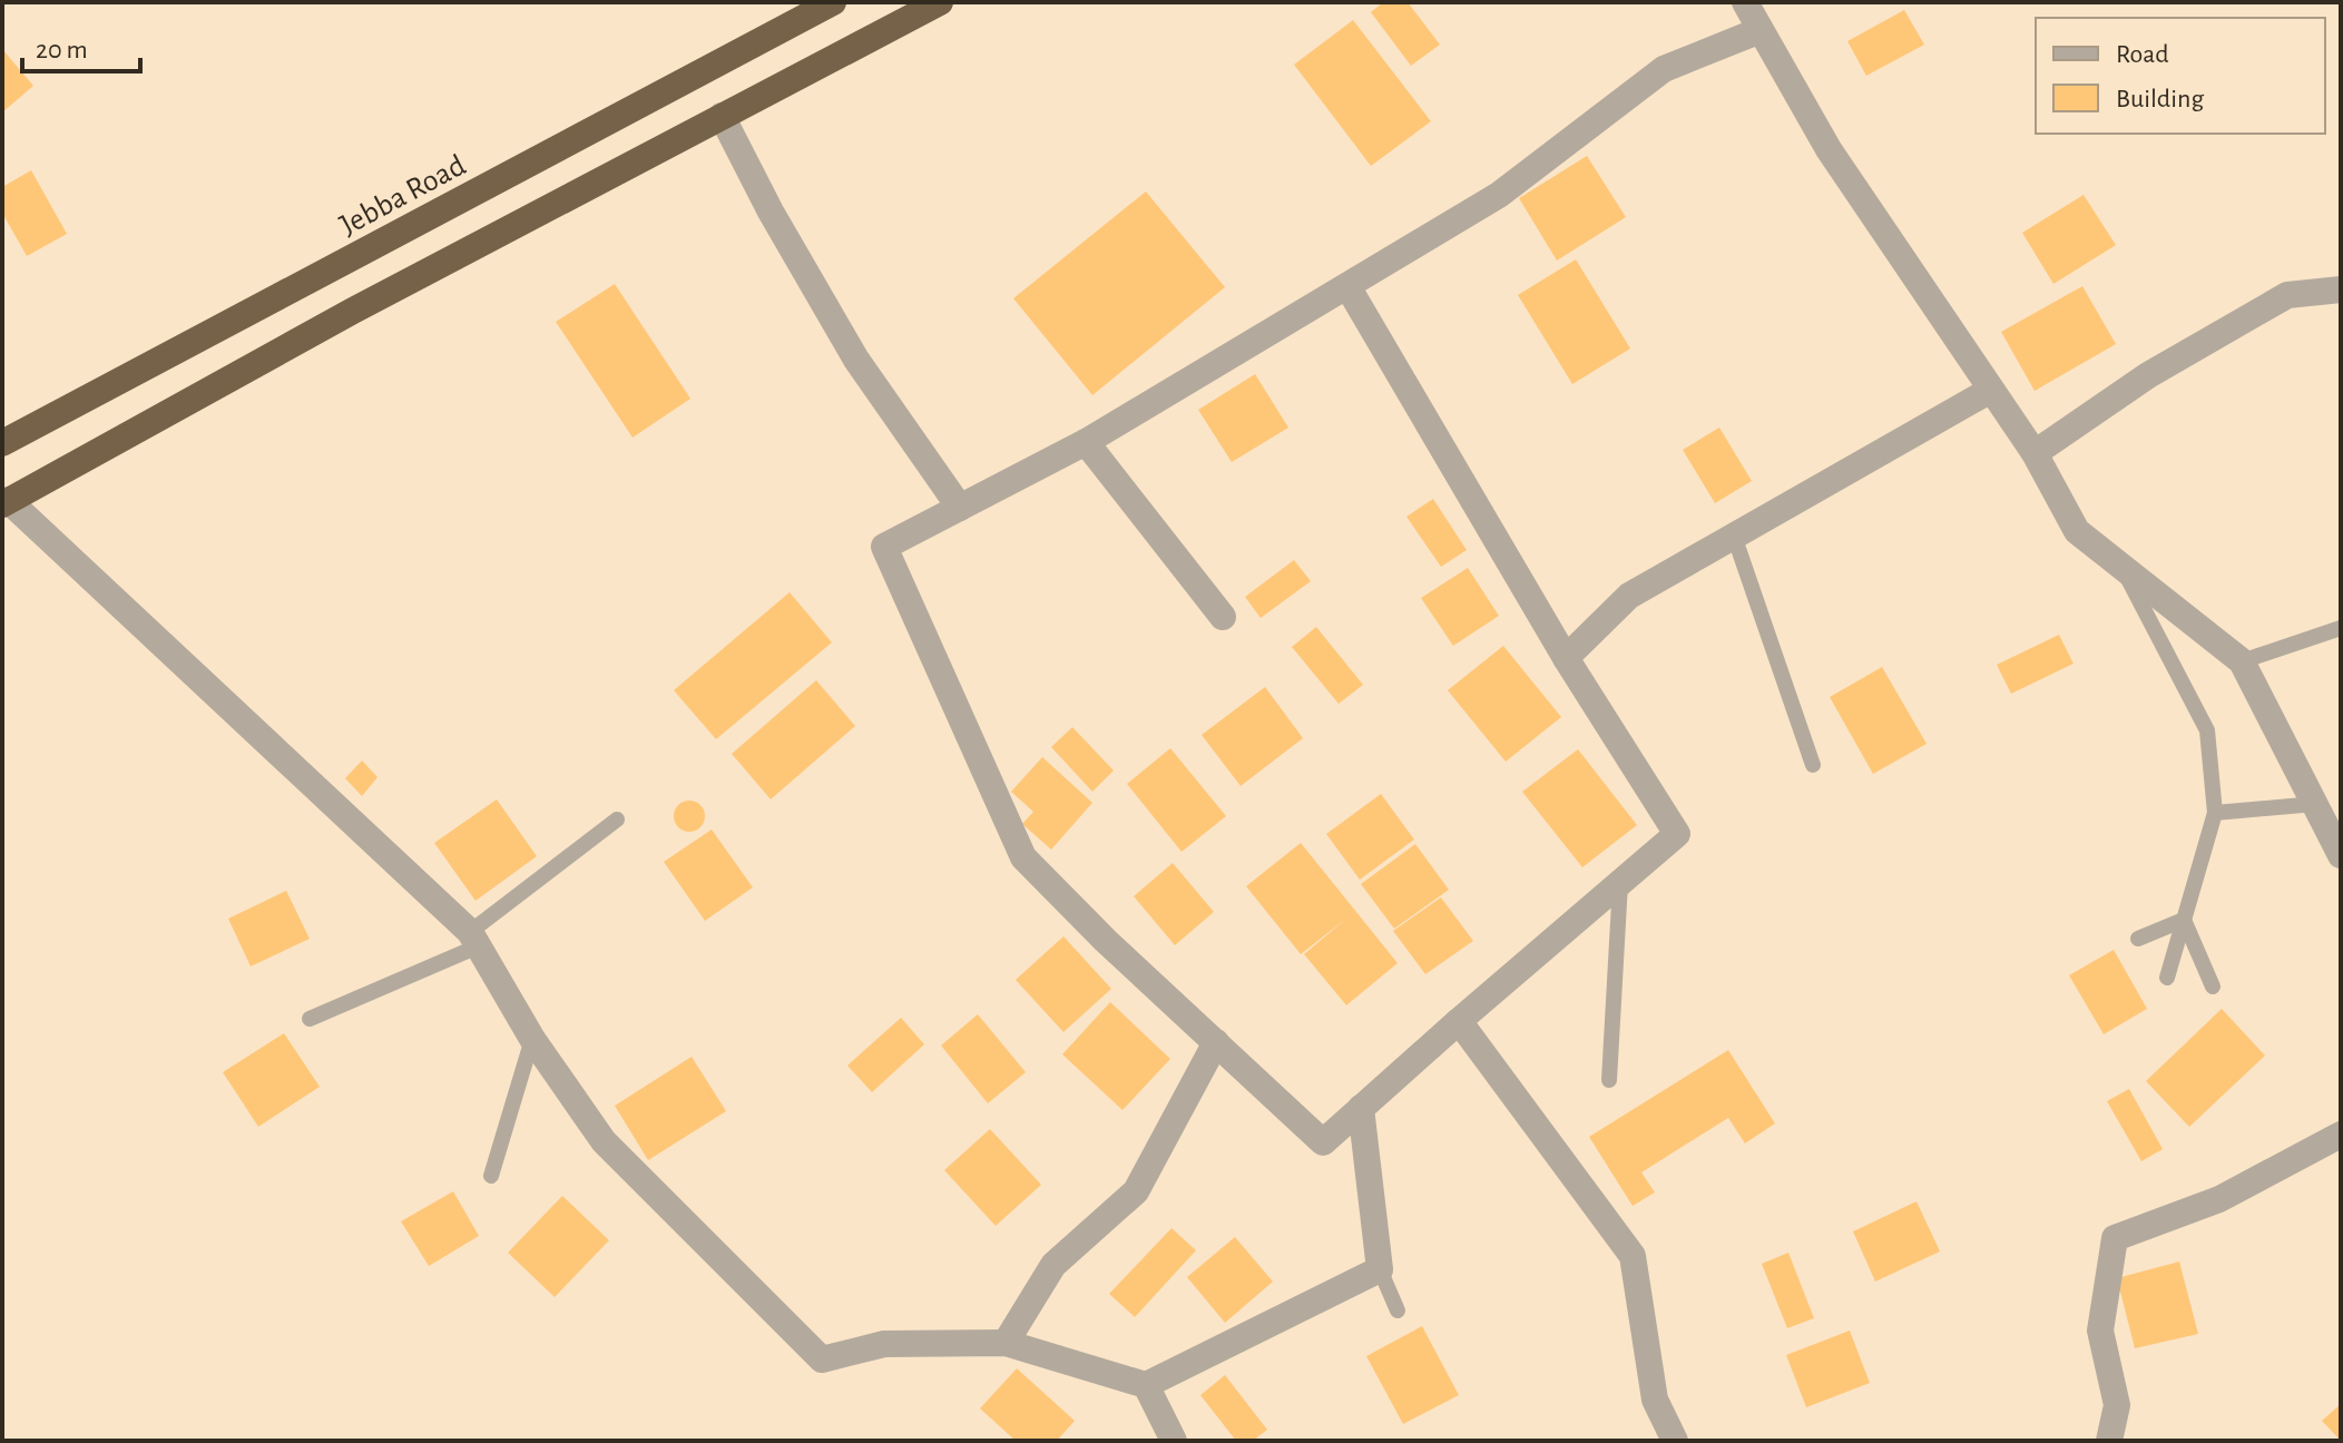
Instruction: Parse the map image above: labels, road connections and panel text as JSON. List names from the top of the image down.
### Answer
{
  "streets": {
    "highway": ["Jebba Road"]
  },
  "legend": ["Road", "Building"],
  "scale_bar": "20 m"
}
